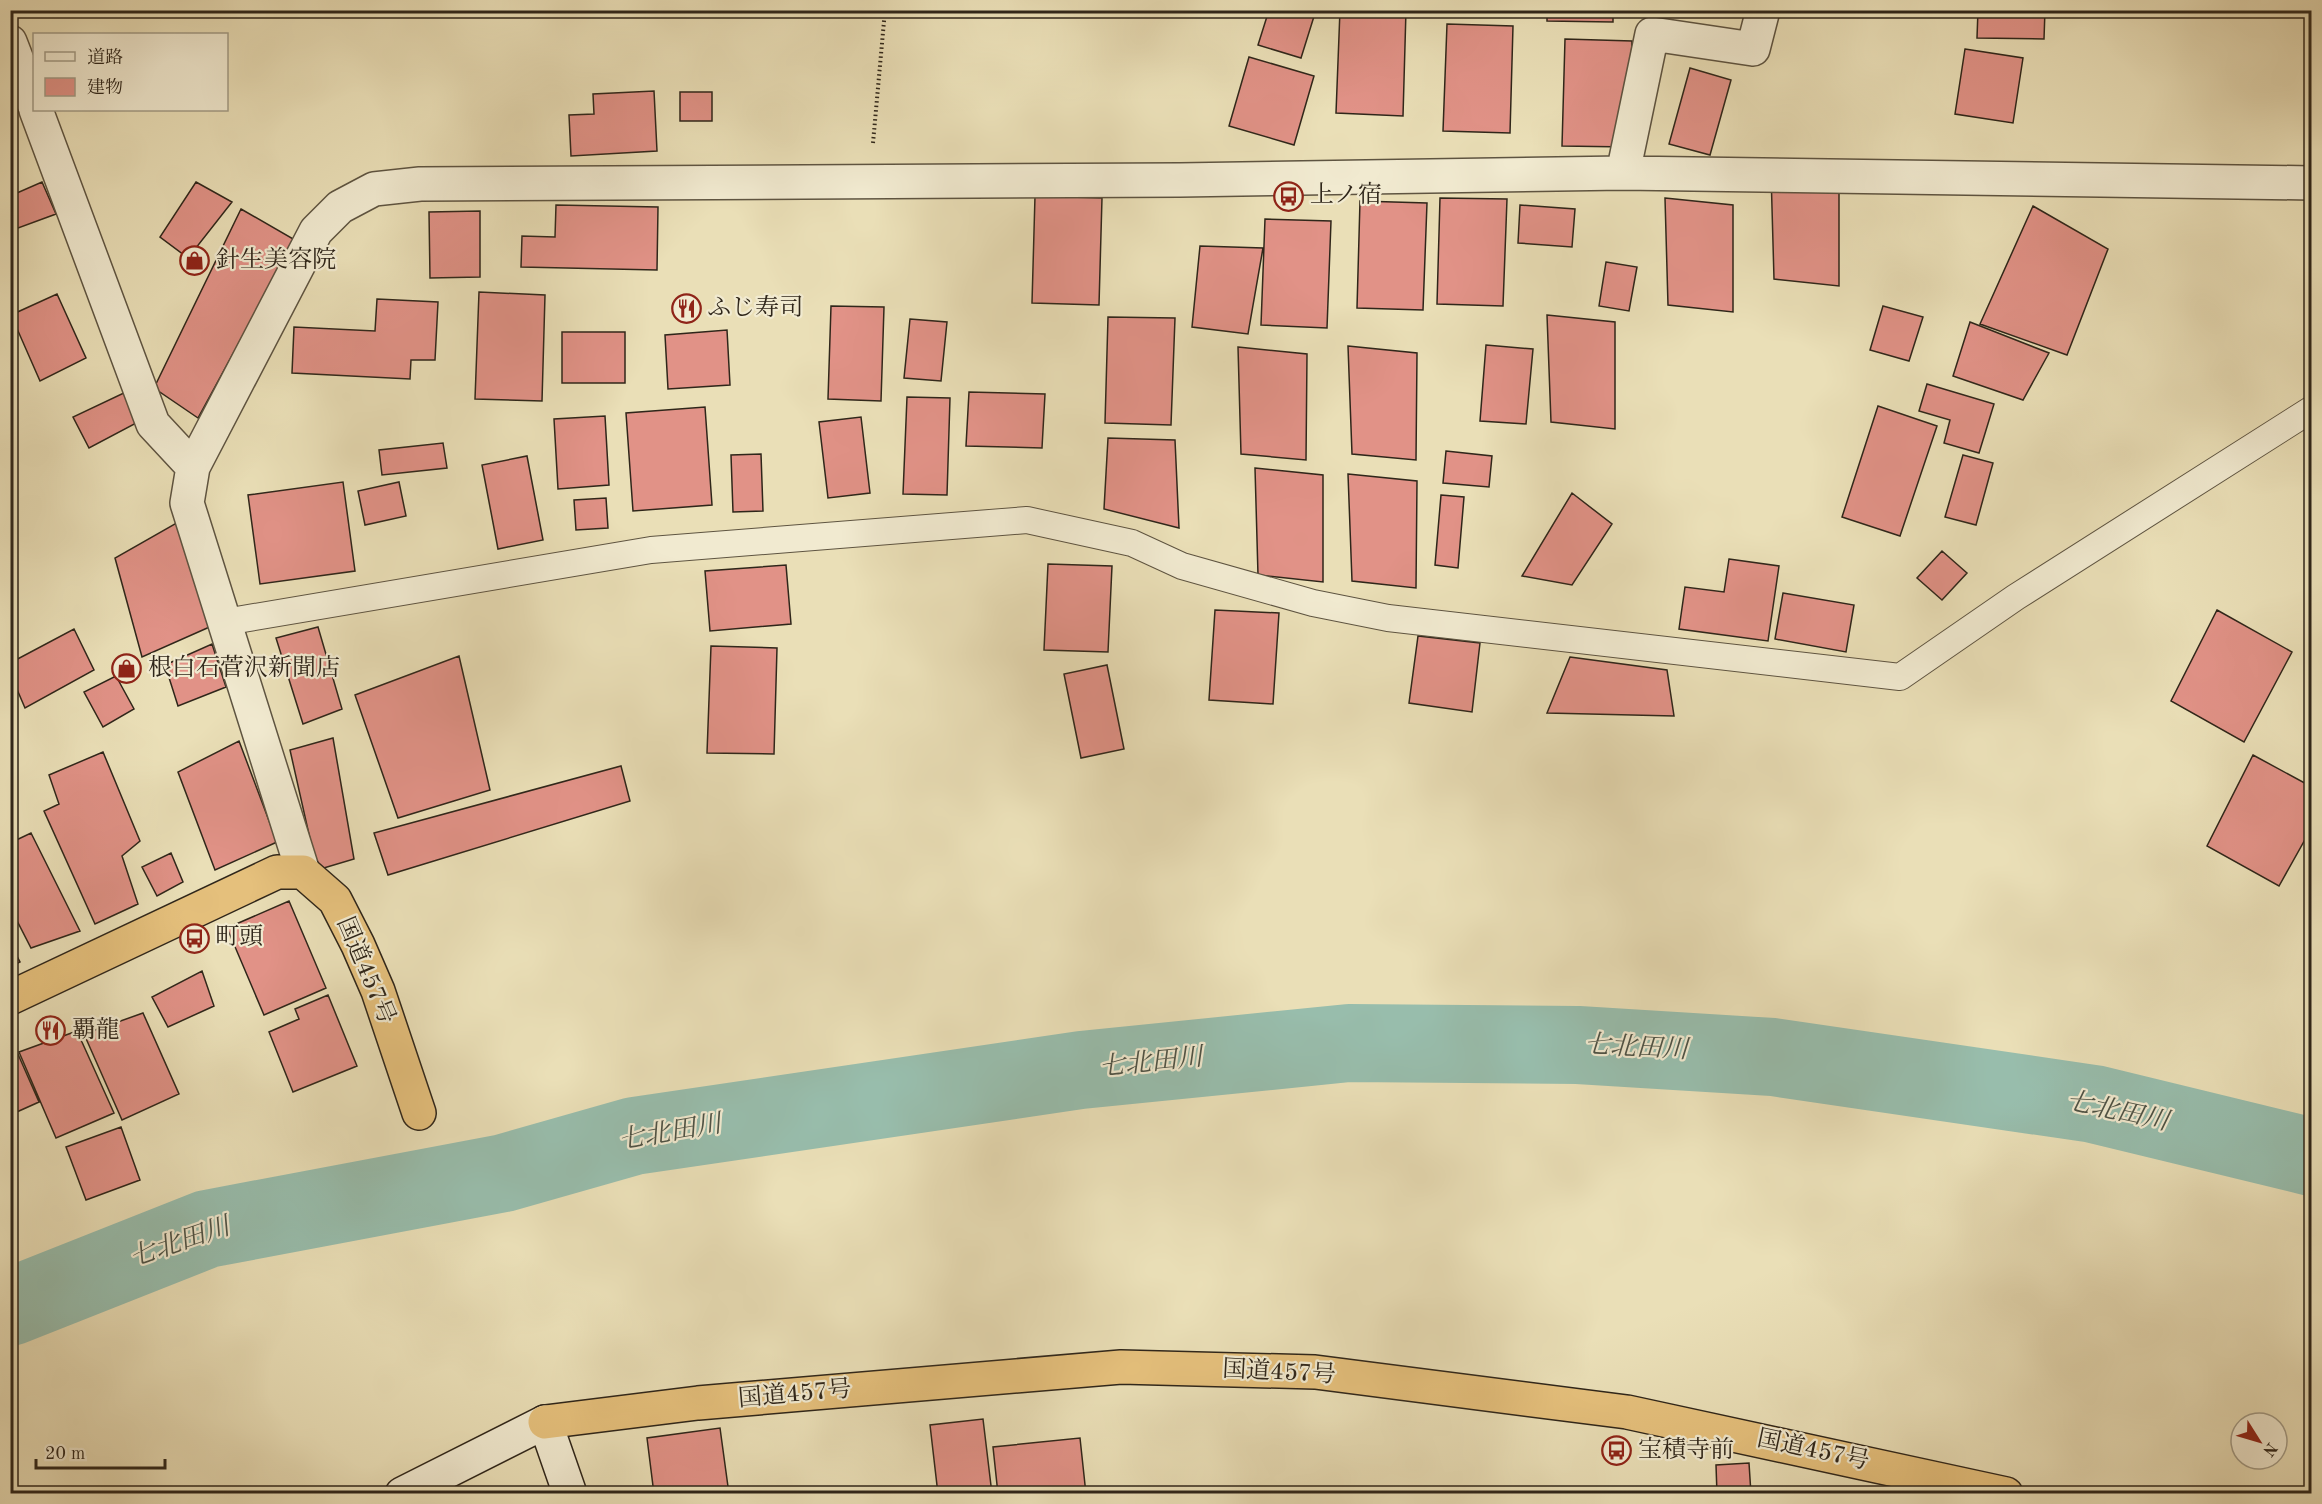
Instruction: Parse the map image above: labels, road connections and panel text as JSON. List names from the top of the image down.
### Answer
{
  "streets": {
    "highway": ["国道457号"]
  },
  "water": ["七北田川"],
  "places": {
    "bus stop": ["上ノ宿", "町頭", "宝積寺前"],
    "shop": ["針生美容院", "根白石菅沢新聞店"],
    "restaurant": ["ふじ寿司", "覇龍"]
  },
  "legend": ["道路", "建物"],
  "scale_bar": "20 m",
  "north": "bottom right"
}
